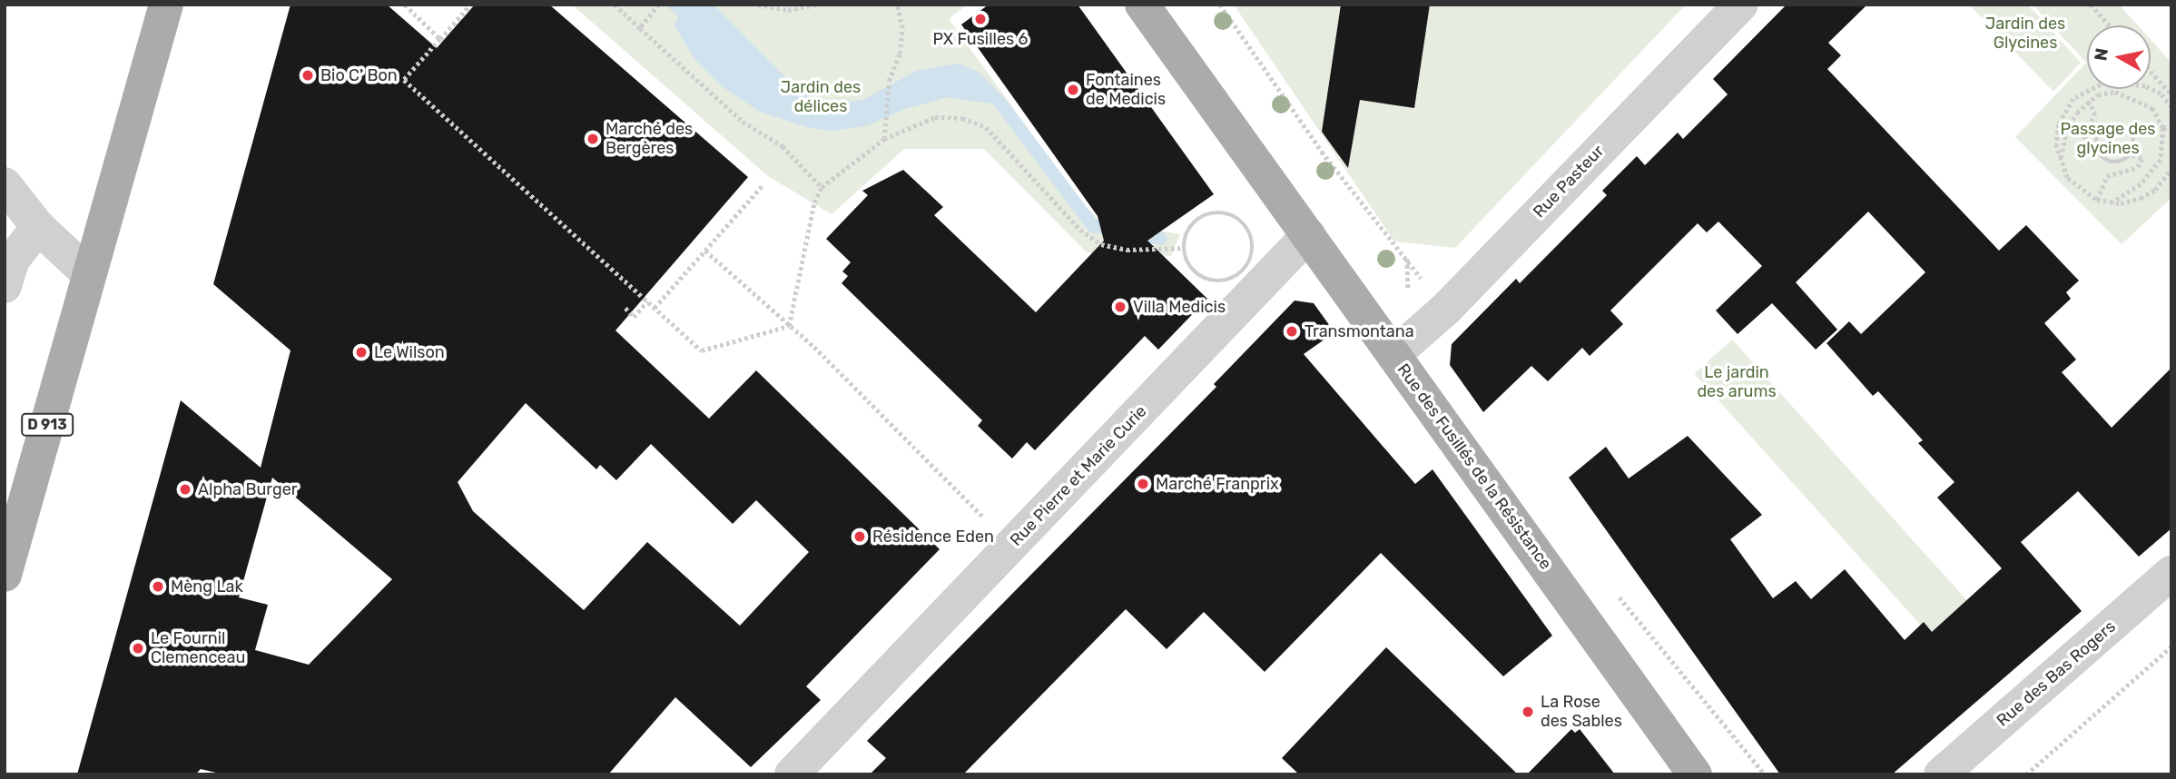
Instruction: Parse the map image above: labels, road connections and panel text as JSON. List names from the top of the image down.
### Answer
{
  "streets": {
    "main road": ["D 913", "Rue des Fusillés de la Résistance"],
    "street": ["Rue Pasteur", "Rue Pierre et Marie Curie", "Rue des Bas Rogers"]
  },
  "crossings": [
    ["Rue Pasteur", "Rue des Fusillés de la Résistance"],
    ["Rue des Fusillés de la Résistance", "Rue Pierre et Marie Curie"]
  ],
  "parks": [
    "Jardin des Glycines",
    "Jardin des délices",
    "Passage des glycines",
    "Le jardin des arums"
  ],
  "places": [
    "PX Fusilles 6",
    "Bio C' Bon",
    "Fontaines de Medicis",
    "Marché des Bergères",
    "Villa Medicis",
    "Transmontana",
    "Le Wilson",
    "Marché Franprix",
    "Alpha Burger",
    "Résidence Eden",
    "Mèng Lak",
    "Le Fournil Clemenceau",
    "La Rose des Sables"
  ],
  "north": "left"
}
